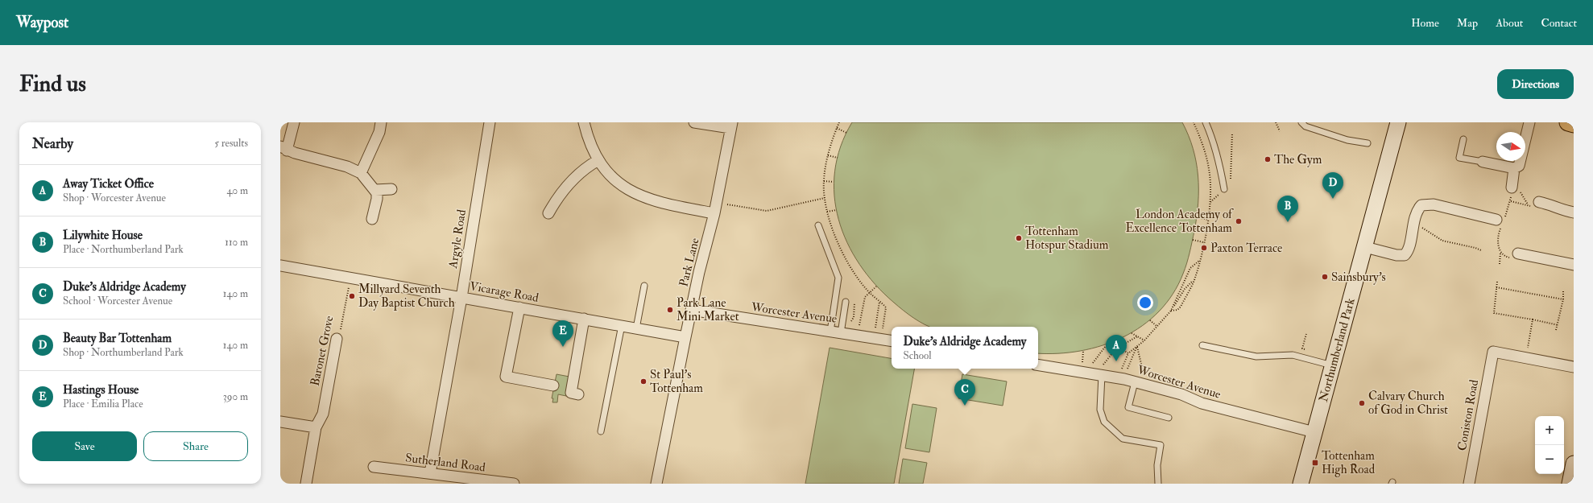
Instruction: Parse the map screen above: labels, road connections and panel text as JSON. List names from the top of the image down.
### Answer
{
  "streets": {
    "street": [
      "Argyle Road",
      "Park Lane",
      "Vicarage Road",
      "Worcester Avenue",
      "Northumberland Park",
      "Baronet Grove",
      "Coniston Road",
      "Sutherland Road"
    ]
  },
  "crossings": [
    ["Argyle Road", "Vicarage Road"],
    ["Argyle Road", "Sutherland Road"],
    ["Park Lane", "Vicarage Road"],
    ["Park Lane", "Worcester Avenue"],
    ["Vicarage Road", "Baronet Grove"],
    ["Worcester Avenue", "Northumberland Park"]
  ],
  "places": {
    "other": [
      "The Gym",
      "London Academy of Excellence Tottenham",
      "Tottenham Hotspur Stadium",
      "Paxton Terrace",
      "Sainsbury's",
      "Millyard Seventh Day Baptist Church",
      "Park Lane Mini Market",
      "St Paul's Tottenham",
      "Calvary Church of God in Christ"
    ],
    "transit": ["Tottenham High Road"]
  },
  "north": "right",
  "page": {
    "header": "Waypost",
    "nav": [
      "Home",
      "Map",
      "About",
      "Contact"
    ],
    "buttons": [
      "Directions",
      ["Save", "Share"]
    ],
    "title": "Find us",
    "heading": ["Nearby", "5 results"],
    "list": [
      {
        "mark": "A",
        "name": "Away Ticket Office",
        "note": "Shop · Worcester Avenue",
        "value": "40 m"
      },
      {
        "mark": "B",
        "name": "Lilywhite House",
        "note": "Place · Northumberland Park",
        "value": "110 m"
      },
      {
        "mark": "C",
        "name": "Duke's Aldridge Academy",
        "note": "School · Worcester Avenue",
        "value": "140 m"
      },
      {
        "mark": "D",
        "name": "Beauty Bar Tottenham",
        "note": "Shop · Northumberland Park",
        "value": "140 m"
      },
      {
        "mark": "E",
        "name": "Hastings House",
        "note": "Place · Emilia Place",
        "value": "390 m"
      }
    ],
    "pins": [
      "D",
      "B",
      "E",
      "A",
      "C"
    ],
    "popup": ["Duke's Aldridge Academy", "School"],
    "map_buttons": ["+", "−"]
  }
}
